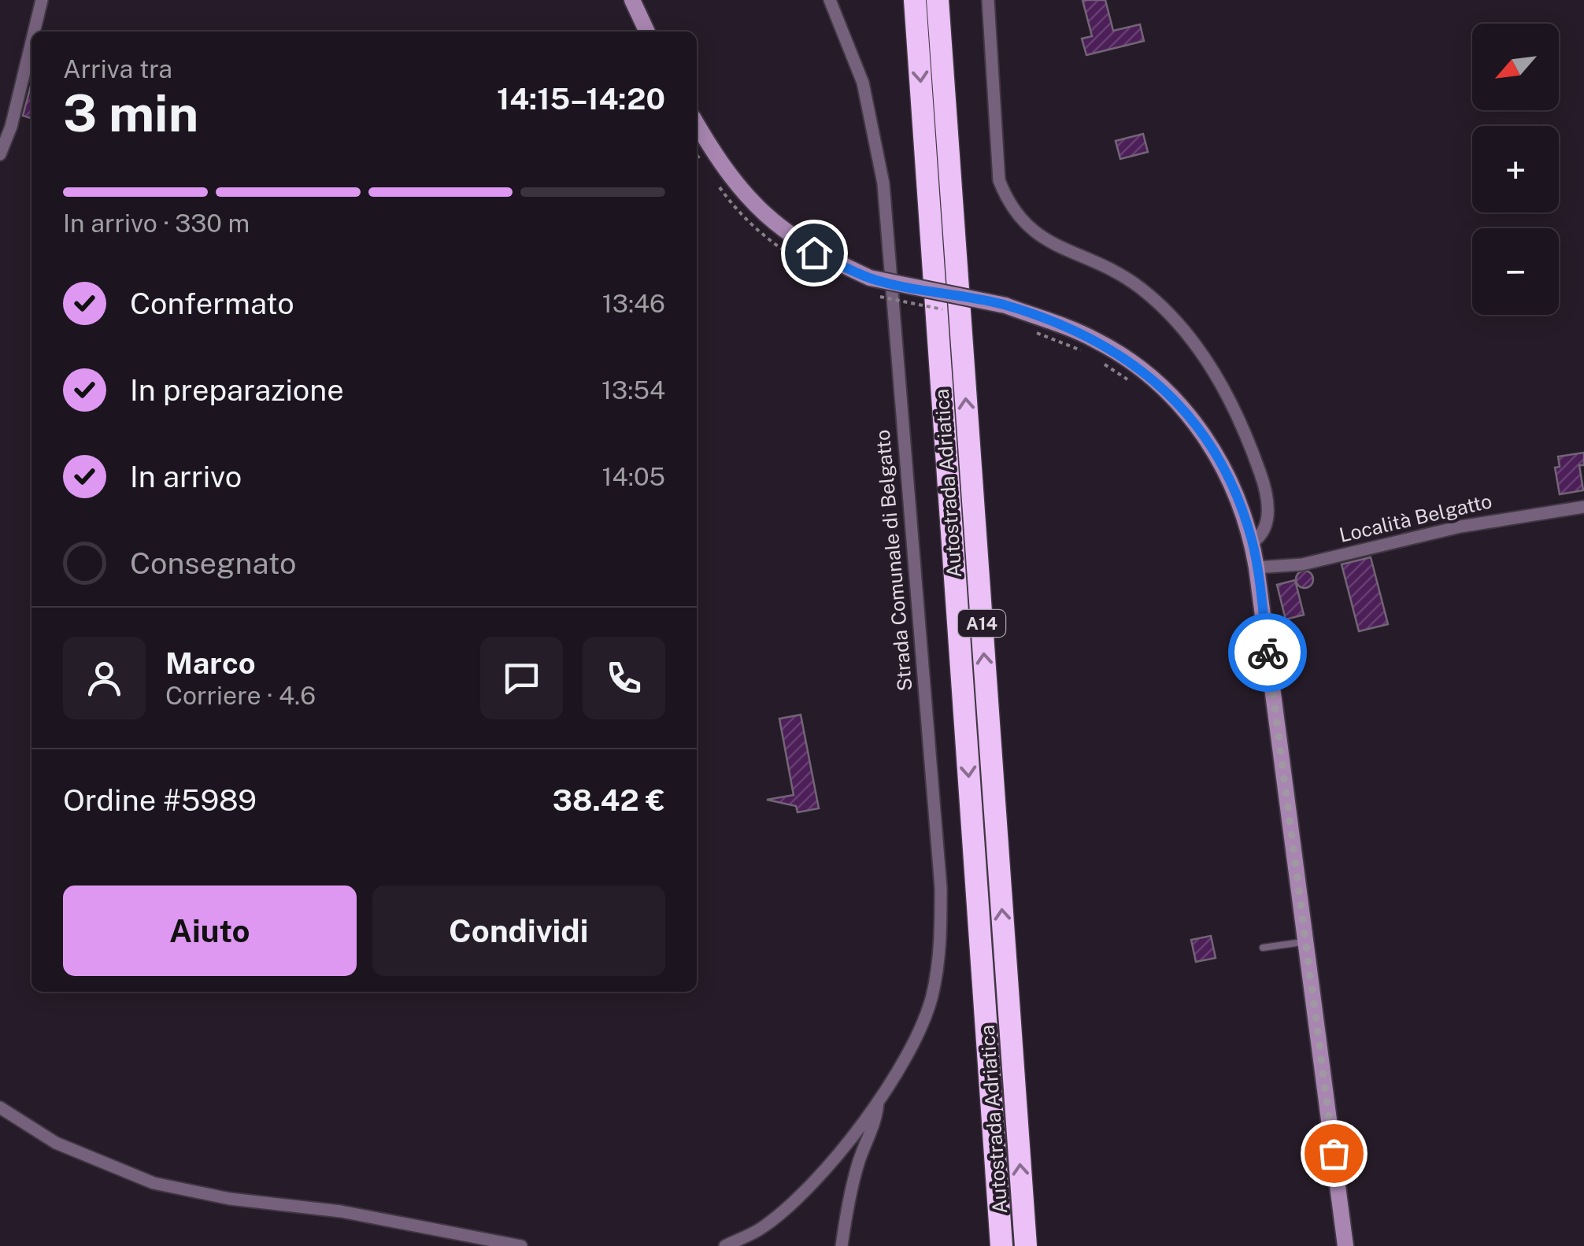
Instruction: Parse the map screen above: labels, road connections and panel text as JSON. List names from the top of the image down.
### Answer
{
  "streets": {
    "highway": ["Autostrada Adriatica", "A14"],
    "street": ["Località Belgatto", "Strada Comunale di Belgatto"]
  },
  "north": "bottom left",
  "page": {
    "map_buttons": ["+", "−"],
    "heading": ["3 min", "Arriva tra", "14:15–14:20"],
    "panel": [
      "Marco",
      "Corriere · 4.6",
      "Ordine #5989",
      "38.42 €"
    ],
    "bar": "In arrivo · 330 m",
    "list": [
      ["Confermato", "13:46"],
      ["In preparazione", "13:54"],
      ["In arrivo", "14:05"],
      "Consegnato"
    ],
    "buttons": ["Aiuto", "Condividi"]
  }
}
